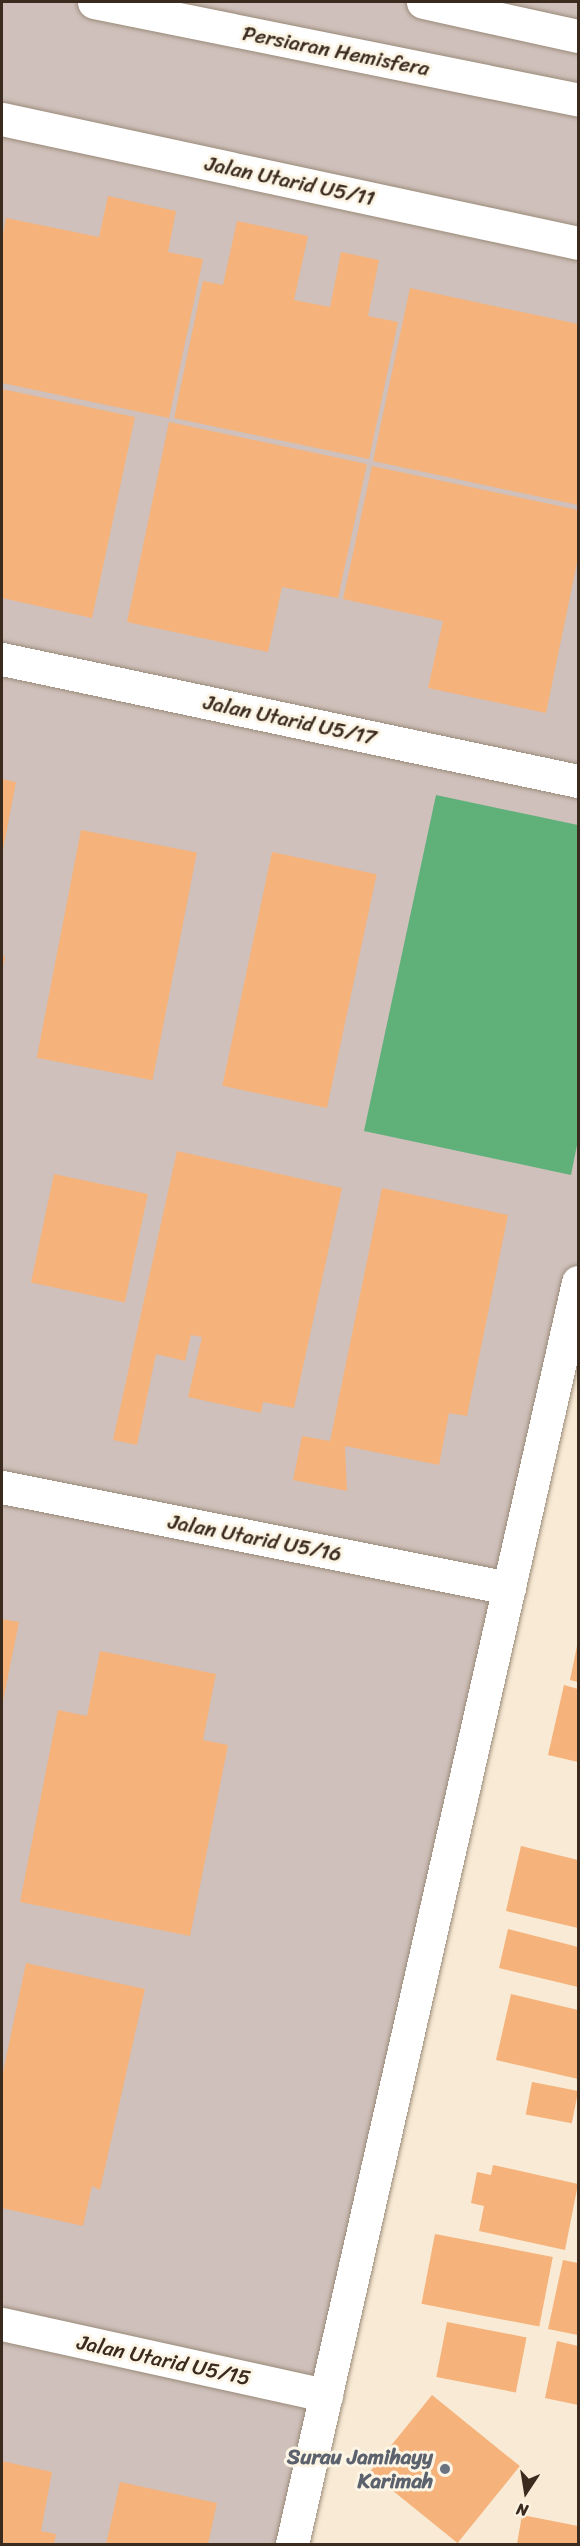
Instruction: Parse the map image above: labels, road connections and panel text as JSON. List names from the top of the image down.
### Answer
{
  "streets": {
    "street": [
      "Persiaran Hemisfera",
      "Jalan Utarid U5/11",
      "Jalan Utarid U5/17",
      "Jalan Utarid U5/16",
      "Jalan Utarid U5/15"
    ]
  },
  "places": ["Surau Jamihayy Karimah"],
  "north": "bottom"
}
